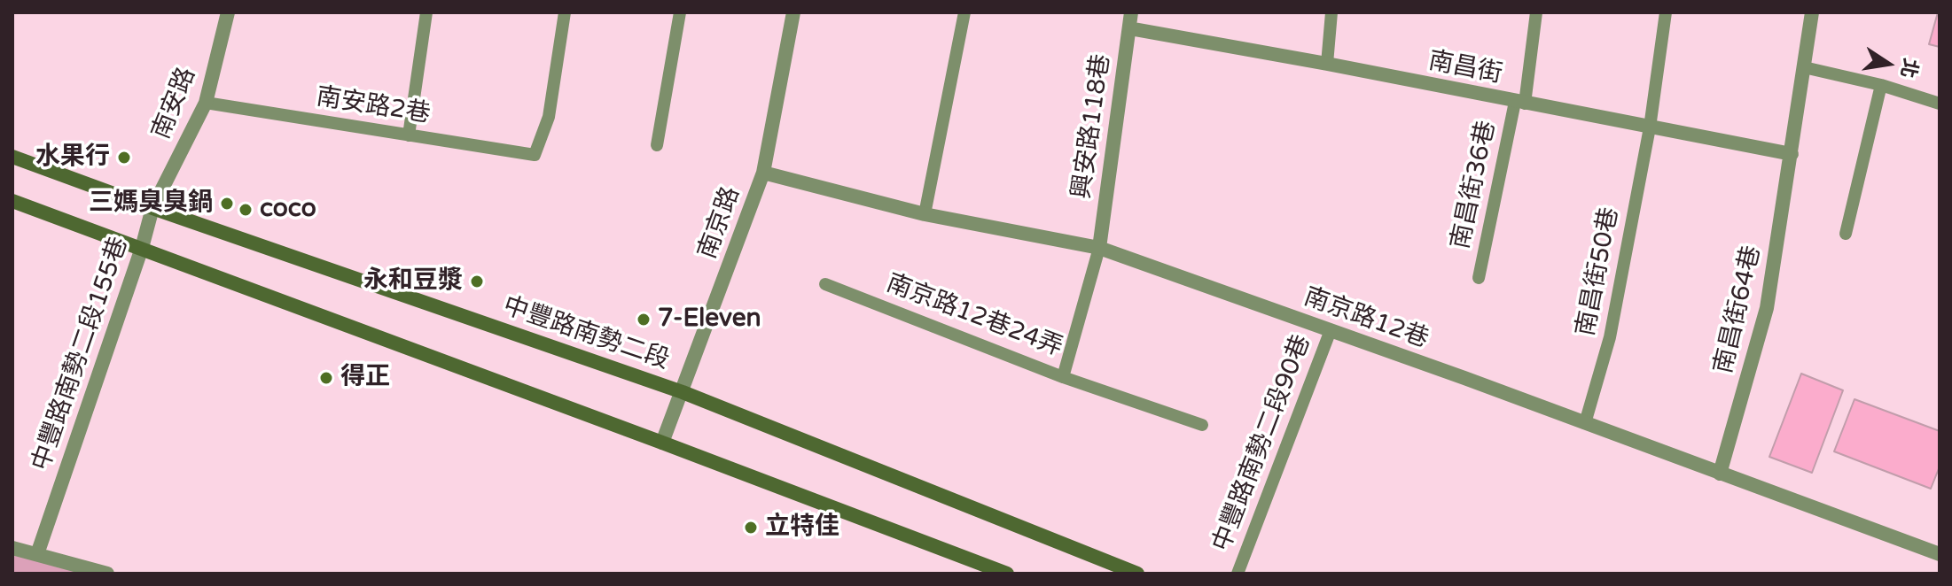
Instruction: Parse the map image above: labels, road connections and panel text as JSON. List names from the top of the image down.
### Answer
{
  "streets": {
    "main road": ["中豐路南勢二段"],
    "street": [
      "南昌街",
      "南安路",
      "興安路118巷",
      "南京路",
      "南昌街64巷",
      "南京路12巷",
      "中豐路南勢二段155巷"
    ],
    "lane": [
      "南安路2巷",
      "南昌街36巷",
      "南昌街50巷",
      "南京路12巷24弄",
      "中豐路南勢二段90巷"
    ]
  },
  "crossings": [
    ["南昌街", "興安路118巷"],
    ["南昌街", "南昌街36巷"],
    ["南昌街", "南昌街50巷"],
    ["南昌街", "南昌街64巷"],
    ["南安路", "南安路2巷"],
    ["南安路", "中豐路南勢二段"],
    ["南安路", "中豐路南勢二段155巷"],
    ["興安路118巷", "南京路12巷24弄"],
    ["興安路118巷", "南京路12巷"],
    ["南京路", "南京路12巷"],
    ["南京路", "中豐路南勢二段"],
    ["南昌街50巷", "南京路12巷"],
    ["南昌街64巷", "南京路12巷"],
    ["南京路12巷24弄", "南京路12巷"],
    ["南京路12巷", "中豐路南勢二段90巷"],
    ["中豐路南勢二段", "中豐路南勢二段155巷"]
  ],
  "places": [
    "水果行",
    "三媽臭臭鍋",
    "coco",
    "永和豆漿",
    "7-Eleven",
    "得正",
    "立特佳"
  ],
  "north": "right"
}
